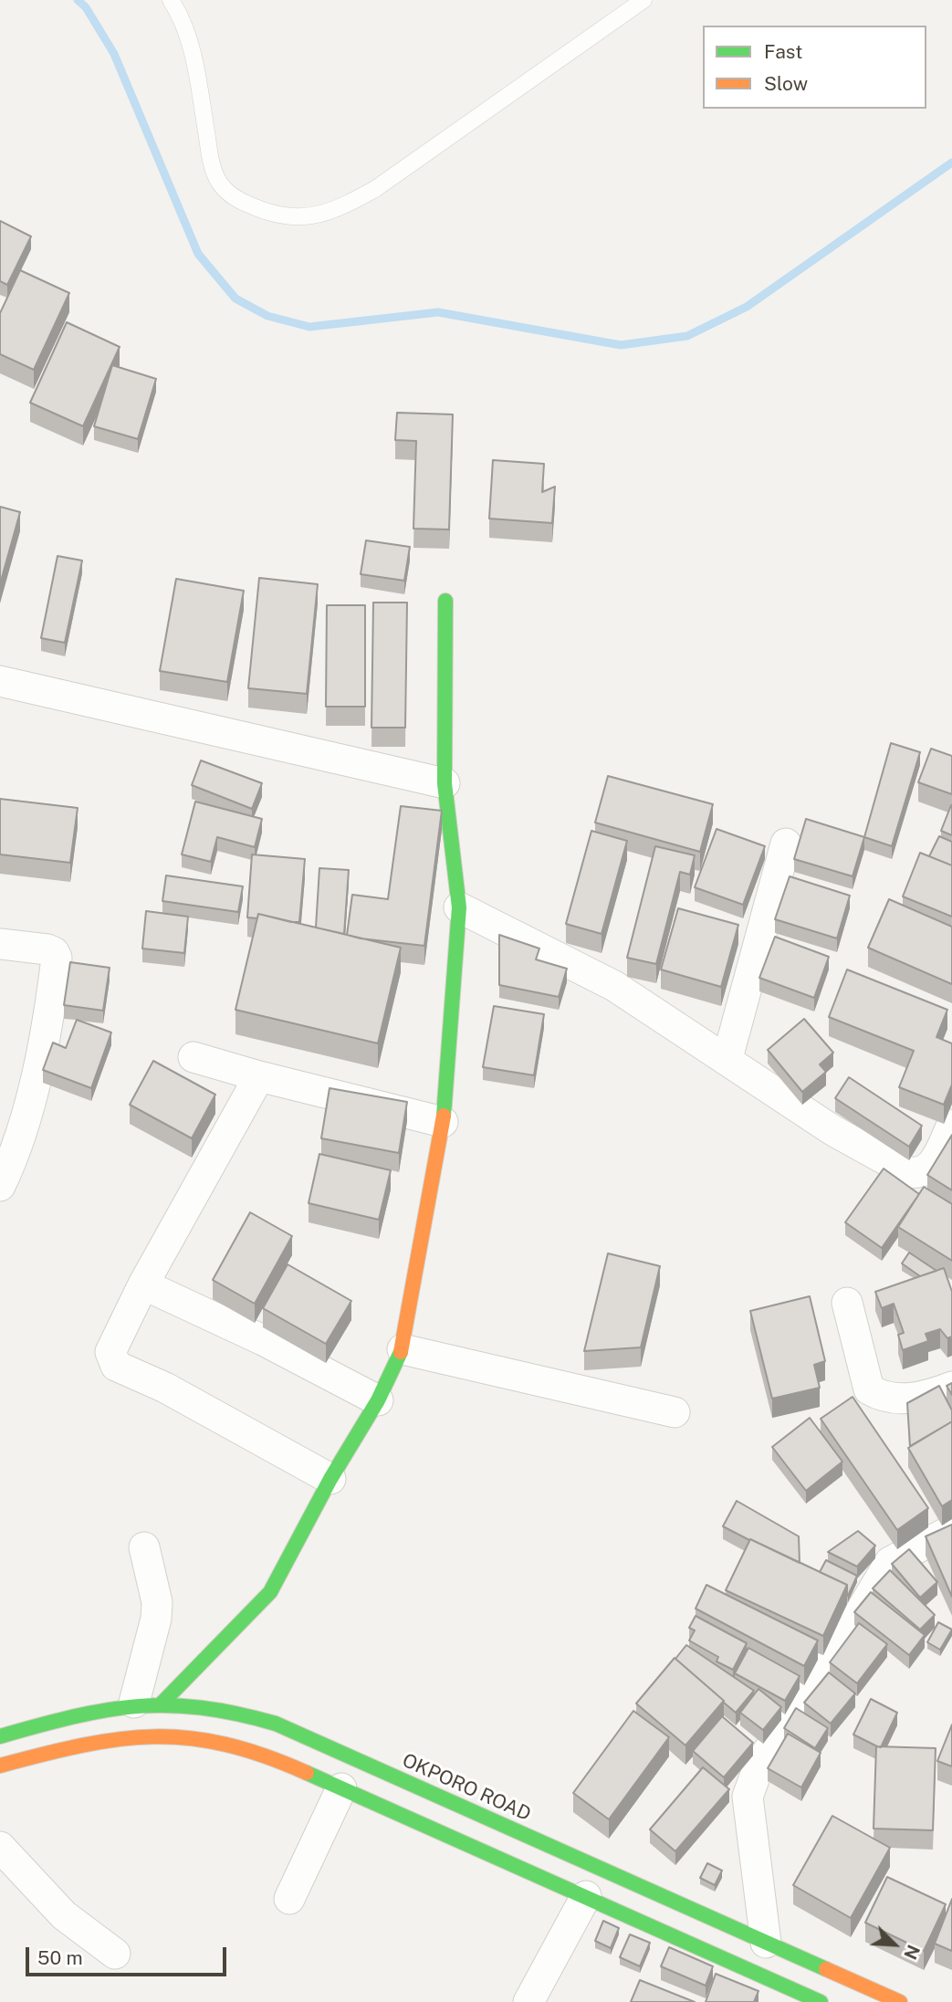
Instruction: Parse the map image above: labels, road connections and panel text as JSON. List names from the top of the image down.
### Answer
{
  "streets": {
    "main road": ["OKPORO ROAD"]
  },
  "legend": ["Fast", "Slow"],
  "scale_bar": "50 m",
  "north": "bottom right"
}
